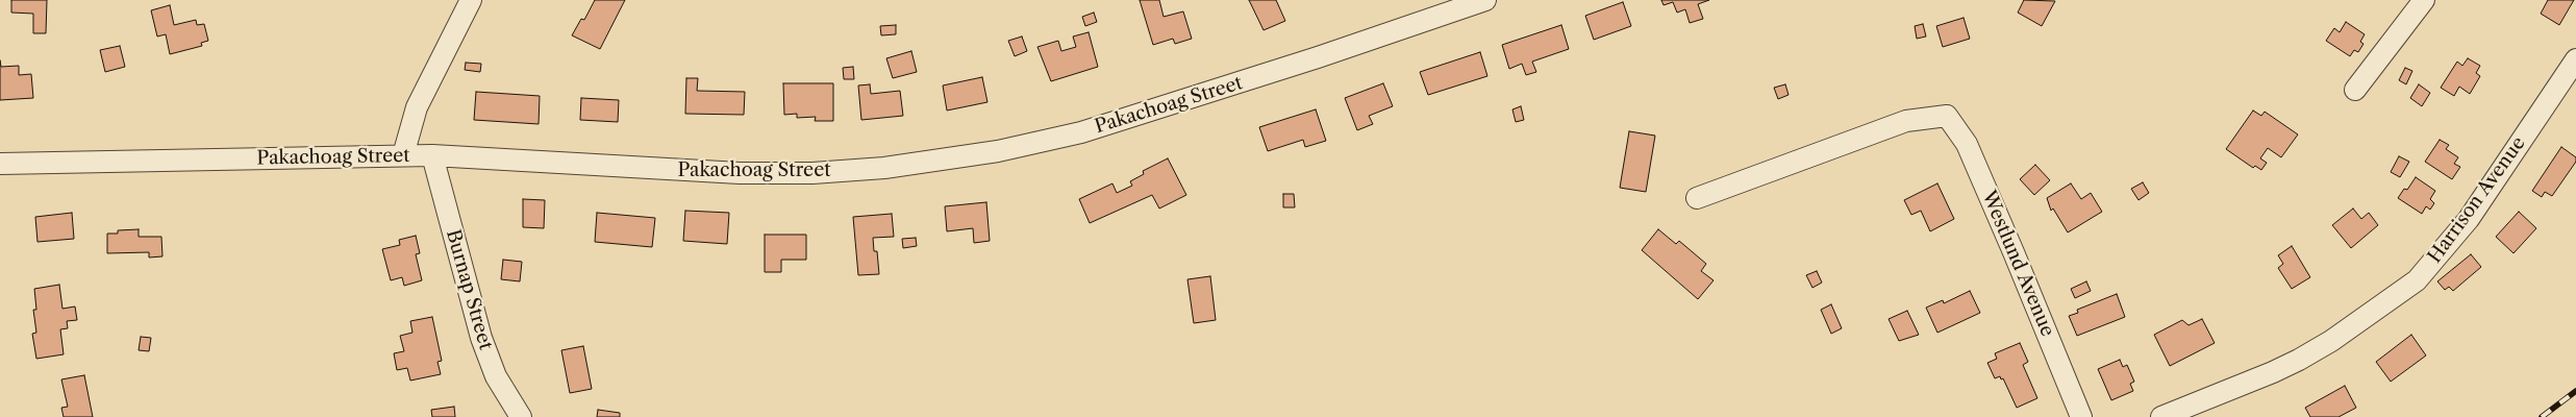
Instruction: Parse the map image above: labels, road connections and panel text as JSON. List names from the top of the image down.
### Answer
{
  "streets": {
    "street": [
      "Pakachoag Street",
      "Harrison Avenue",
      "Westlund Avenue",
      "Burnap Street"
    ]
  },
  "crossings": [
    ["Pakachoag Street", "Burnap Street"]
  ]
}
